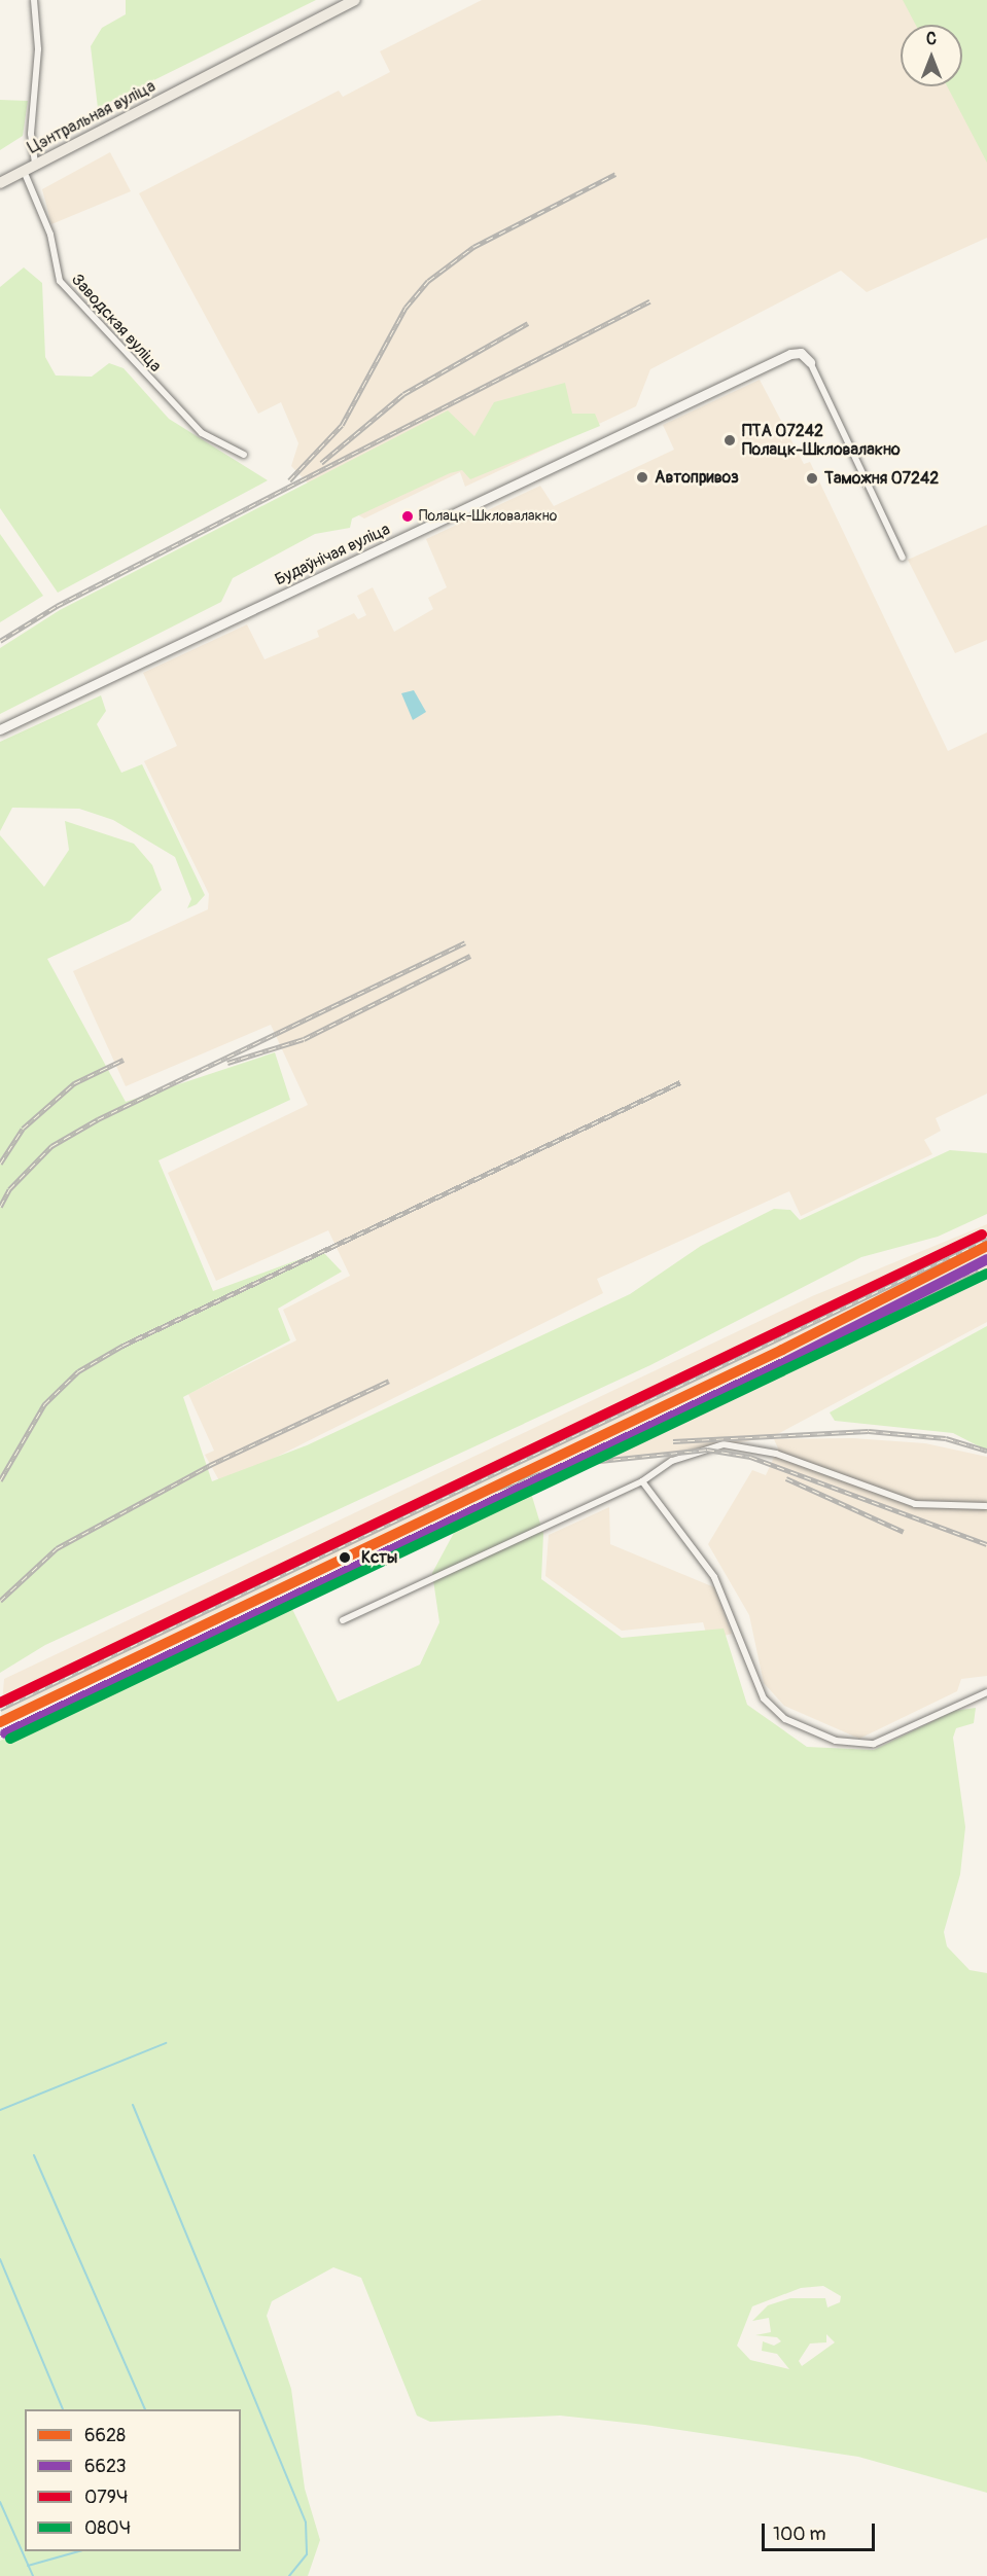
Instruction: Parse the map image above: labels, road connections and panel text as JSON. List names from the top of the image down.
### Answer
{
  "streets": {
    "main road": ["Цэнтральная вуліца"],
    "street": ["Заводская вуліца", "Будаўнічая вуліца"]
  },
  "crossings": [
    ["Цэнтральная вуліца", "Заводская вуліца"]
  ],
  "places": [
    "ПТА 07242 Полацк-Шкловалакно",
    "Автопривоз",
    "Таможня 07242",
    "Полацк-Шкловалакно",
    "Ксты"
  ],
  "lines": [
    "transit line 079Ч",
    "transit line 6628",
    "transit line 6623",
    "transit line 080Ч"
  ],
  "legend": [
    "6628",
    "6623",
    "079Ч",
    "080Ч"
  ],
  "scale_bar": "100 m",
  "north": "top"
}
